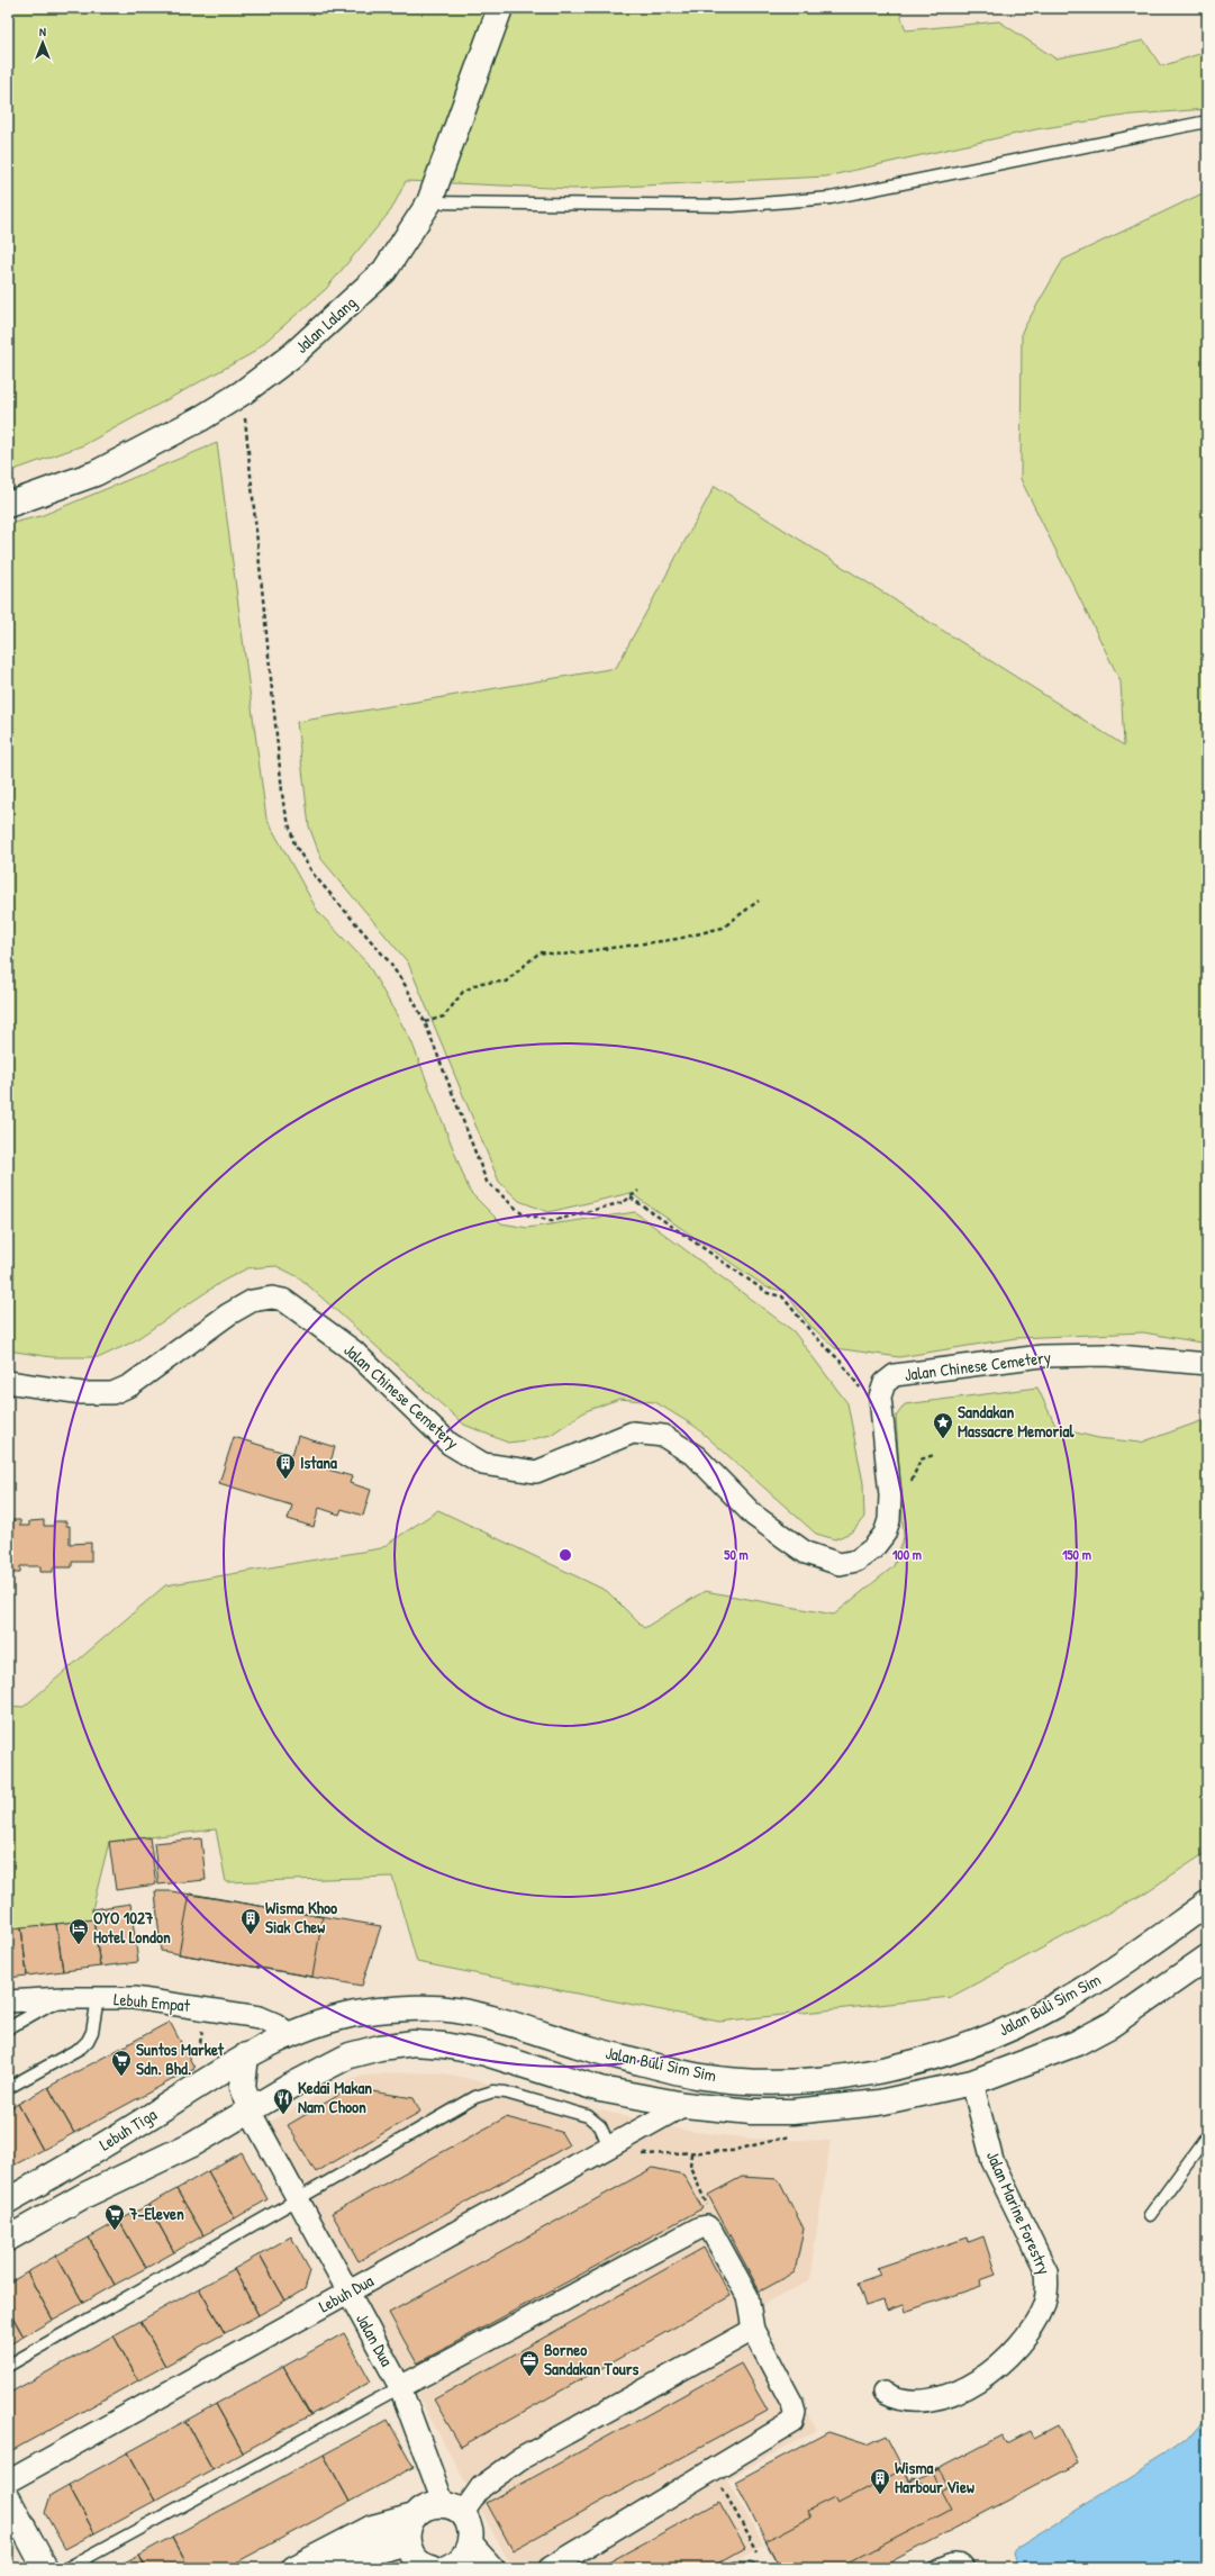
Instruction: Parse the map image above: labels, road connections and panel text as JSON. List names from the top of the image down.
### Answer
{
  "streets": {
    "main road": ["Jalan Lalang", "Jalan Buli Sim Sim", "Lebuh Tiga"],
    "street": [
      "Jalan Chinese Cemetery",
      "Lebuh Empat",
      "Jalan Marine Forestry",
      "Lebuh Dua",
      "Jalan Dua"
    ]
  },
  "crossings": [
    ["Lebuh Empat", "Jalan Buli Sim Sim"],
    ["Jalan Buli Sim Sim", "Lebuh Tiga"],
    ["Jalan Buli Sim Sim", "Jalan Marine Forestry"],
    ["Jalan Buli Sim Sim", "Lebuh Dua"],
    ["Jalan Buli Sim Sim", "Jalan Dua"],
    ["Lebuh Dua", "Jalan Dua"]
  ],
  "places": {
    "place": ["Sandakan Massacre Memorial"],
    "building": ["Istana", "Wisma Khoo Siak Chew", "Wisma Harbour View"],
    "hotel": ["OYO 1027 Hotel London"],
    "supermarket": ["Suntos Market Sdn. Bhd.", "7-Eleven"],
    "restaurant": ["Kedai Makan Nam Choon"],
    "office": ["Borneo Sandakan Tours"]
  },
  "north": "top",
  "rings": ["50 m", "100 m", "150 m"]
}
